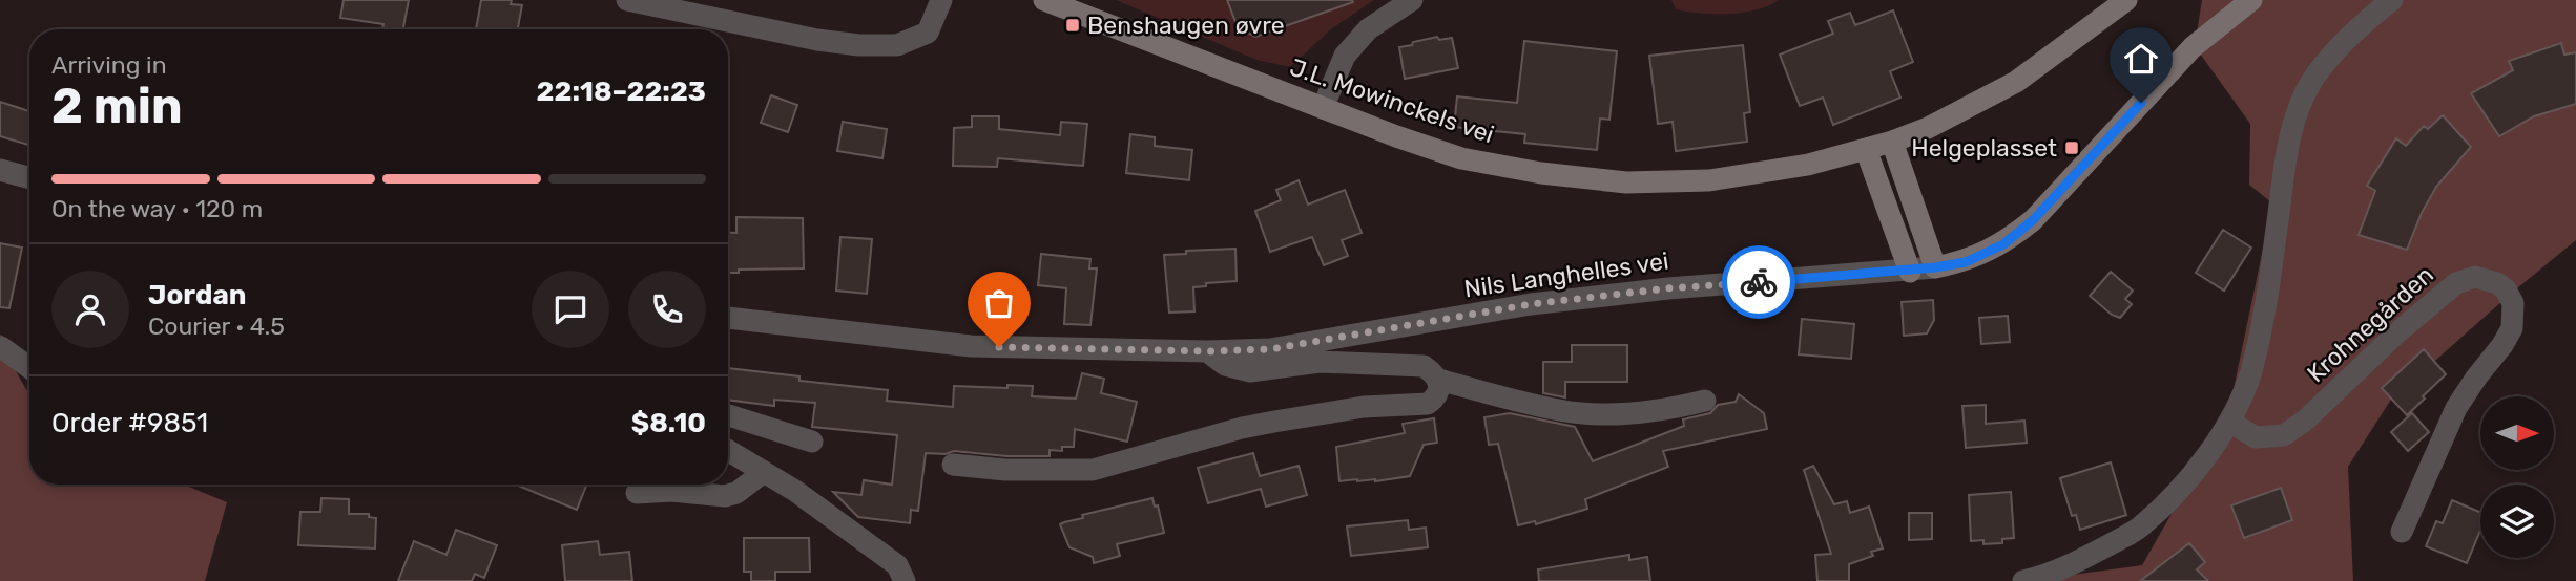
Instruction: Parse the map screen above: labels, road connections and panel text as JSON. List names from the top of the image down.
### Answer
{
  "streets": {
    "main road": ["J.L. Mowinckels vei"],
    "street": ["Nils Langhelles vei", "Krohnegården"]
  },
  "places": {
    "transit": ["Benshaugen øvre", "Helgeplasset"]
  },
  "north": "right",
  "page": {
    "heading": ["2 min", "Arriving in", "22:18–22:23"],
    "panel": [
      "Jordan",
      "Courier · 4.5",
      "Order #9851",
      "$8.10"
    ],
    "bar": "On the way · 120 m"
  }
}
